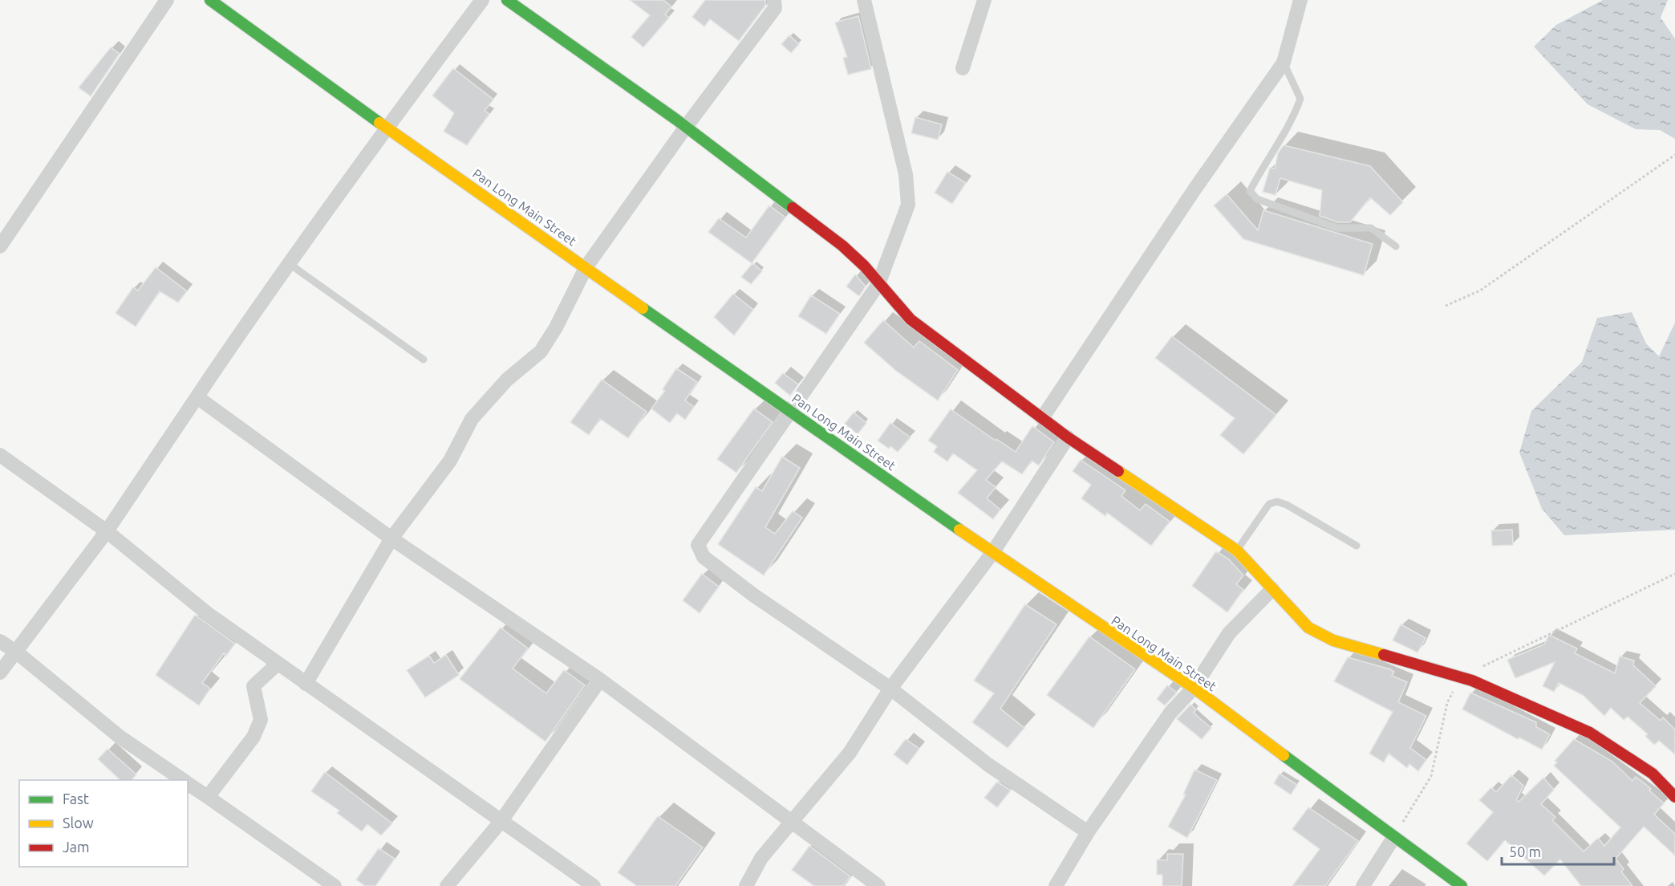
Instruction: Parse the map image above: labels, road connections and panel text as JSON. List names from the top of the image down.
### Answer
{
  "streets": {
    "street": ["Pan Long Main Street"]
  },
  "legend": ["Fast", "Slow", "Jam"],
  "scale_bar": "50 m"
}
